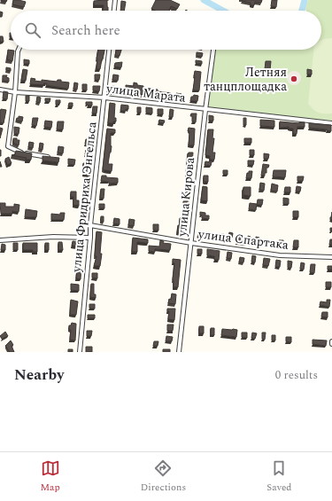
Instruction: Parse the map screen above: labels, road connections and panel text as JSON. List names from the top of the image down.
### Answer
{
  "streets": {
    "street": [
      "улица Марата",
      "улица Фридриха Энгельса",
      "улица Кирова",
      "улица Спартака"
    ]
  },
  "crossings": [
    ["улица Марата", "улица Фридриха Энгельса"],
    ["улица Марата", "улица Кирова"],
    ["улица Фридриха Энгельса", "улица Спартака"],
    ["улица Кирова", "улица Спартака"]
  ],
  "places": ["Летняя танцплощадка"],
  "page": {
    "search": "Search here",
    "heading": ["Nearby", "0 results"],
    "nav": ["Map", "Directions", "Saved"]
  }
}
